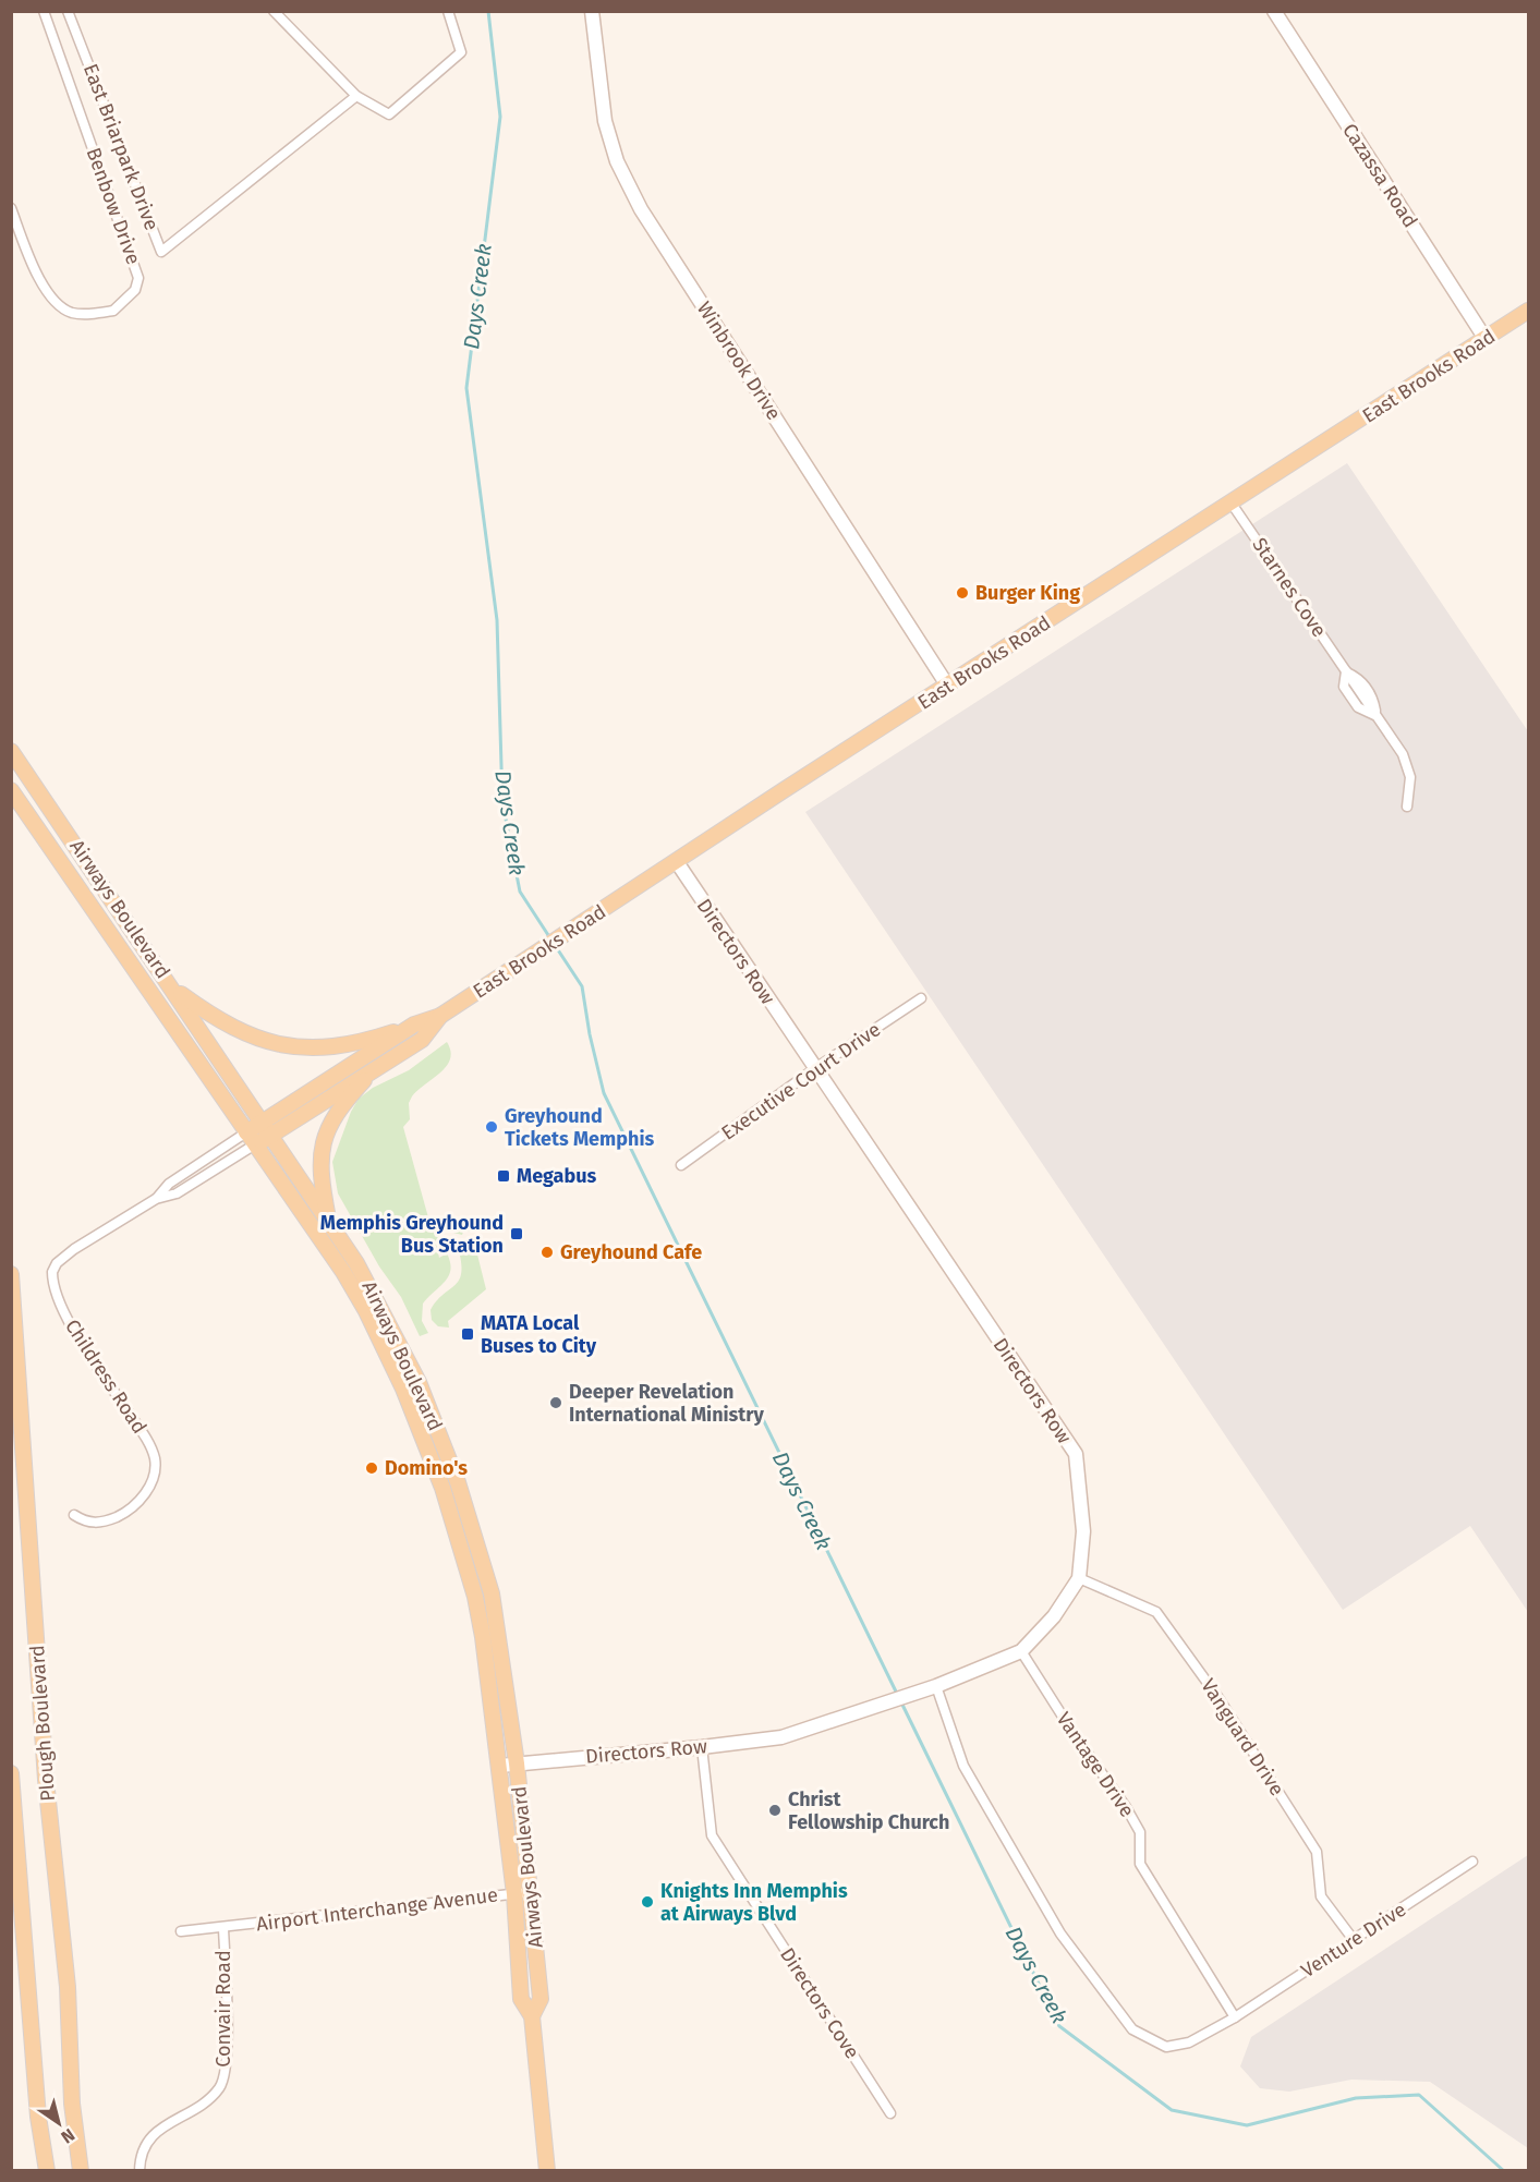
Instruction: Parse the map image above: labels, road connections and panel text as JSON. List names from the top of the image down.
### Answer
{
  "streets": {
    "main road": ["East Brooks Road", "Airways Boulevard", "Plough Boulevard"],
    "street": [
      "East Briarpark Drive",
      "Cazassa Road",
      "Benbow Drive",
      "Winbrook Drive",
      "Starnes Cove",
      "Directors Row",
      "Executive Court Drive",
      "Childress Road",
      "Vanguard Drive",
      "Vantage Drive",
      "Airport Interchange Avenue",
      "Venture Drive",
      "Directors Cove",
      "Convair Road"
    ]
  },
  "crossings": [
    ["Cazassa Road", "East Brooks Road"],
    ["Winbrook Drive", "East Brooks Road"],
    ["East Brooks Road", "Starnes Cove"],
    ["East Brooks Road", "Airways Boulevard"],
    ["East Brooks Road", "Directors Row"],
    ["East Brooks Road", "Childress Road"],
    ["Airways Boulevard", "Directors Row"],
    ["Airways Boulevard", "Airport Interchange Avenue"],
    ["Directors Row", "Executive Court Drive"],
    ["Directors Row", "Vanguard Drive"],
    ["Directors Row", "Vantage Drive"],
    ["Directors Row", "Venture Drive"],
    ["Directors Row", "Directors Cove"],
    ["Vanguard Drive", "Venture Drive"],
    ["Vantage Drive", "Venture Drive"],
    ["Airport Interchange Avenue", "Convair Road"]
  ],
  "water": ["Days Creek"],
  "places": {
    "other": [
      "Burger King",
      "Greyhound Tickets Memphis",
      "Greyhound Cafe",
      "Deeper Revelation International Ministry",
      "Domino's",
      "Christ Fellowship Church",
      "Knights Inn Memphis at Airways Blvd"
    ],
    "transit": ["Megabus", "Memphis Greyhound Bus Station", "MATA Local Buses to City"]
  },
  "north": "bottom right"
}
